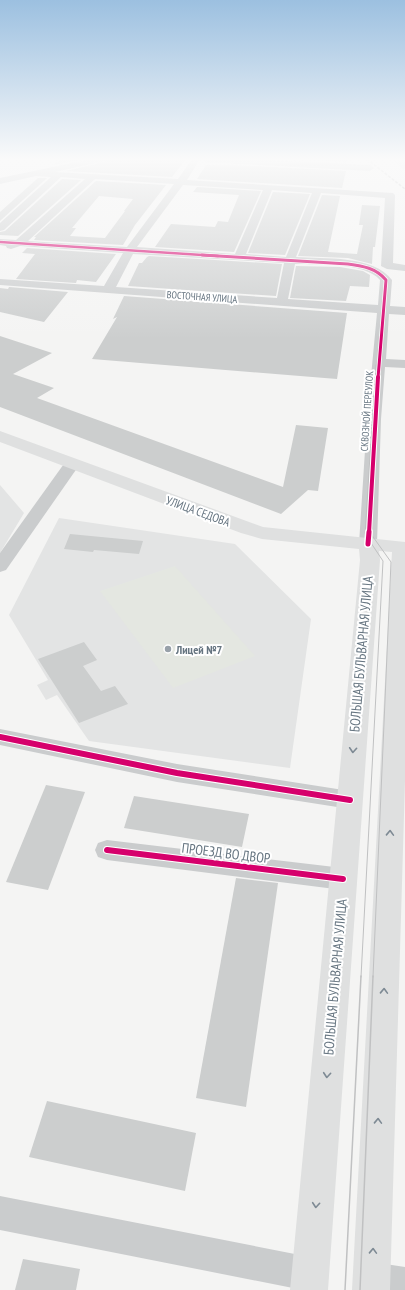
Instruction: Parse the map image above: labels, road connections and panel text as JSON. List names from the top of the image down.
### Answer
{
  "streets": {
    "main road": ["УЛИЦА СЕДОВА", "БОЛЬШАЯ БУЛЬВАРНАЯ УЛИЦА"],
    "street": ["ВОСТОЧНАЯ УЛИЦА", "СКВОЗНОЙ ПЕРЕУЛОК", "ПРОЕЗД ВО ДВОР"]
  },
  "crossings": [
    ["ВОСТОЧНАЯ УЛИЦА", "СКВОЗНОЙ ПЕРЕУЛОК"],
    ["СКВОЗНОЙ ПЕРЕУЛОК", "УЛИЦА СЕДОВА"],
    ["СКВОЗНОЙ ПЕРЕУЛОК", "БОЛЬШАЯ БУЛЬВАРНАЯ УЛИЦА"],
    ["УЛИЦА СЕДОВА", "БОЛЬШАЯ БУЛЬВАРНАЯ УЛИЦА"],
    ["БОЛЬШАЯ БУЛЬВАРНАЯ УЛИЦА", "ПРОЕЗД ВО ДВОР"]
  ],
  "places": ["Лицей №7"]
}
